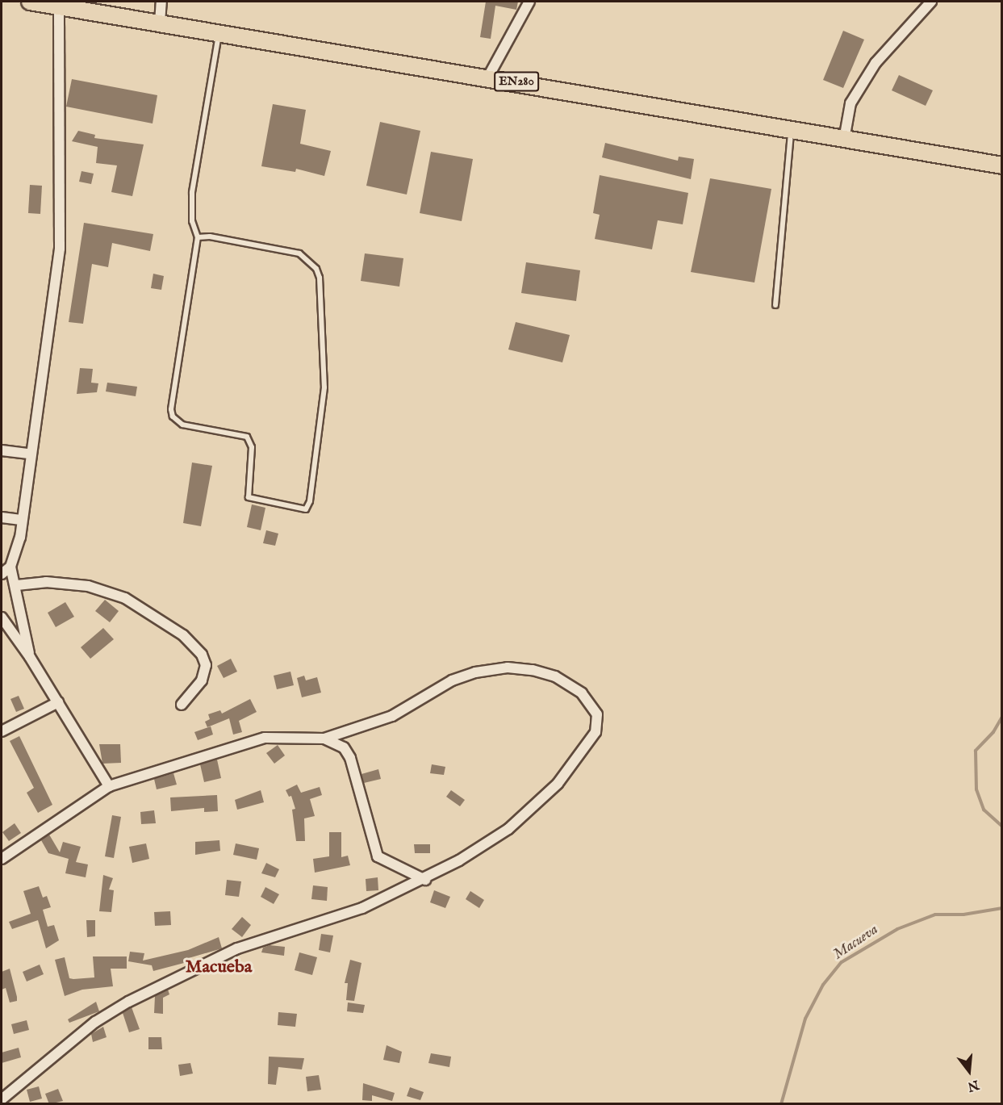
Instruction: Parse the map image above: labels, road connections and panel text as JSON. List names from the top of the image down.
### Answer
{
  "streets": {
    "main road": ["EN280"]
  },
  "districts": ["Macueba"],
  "water": ["Macueva"],
  "north": "bottom"
}
